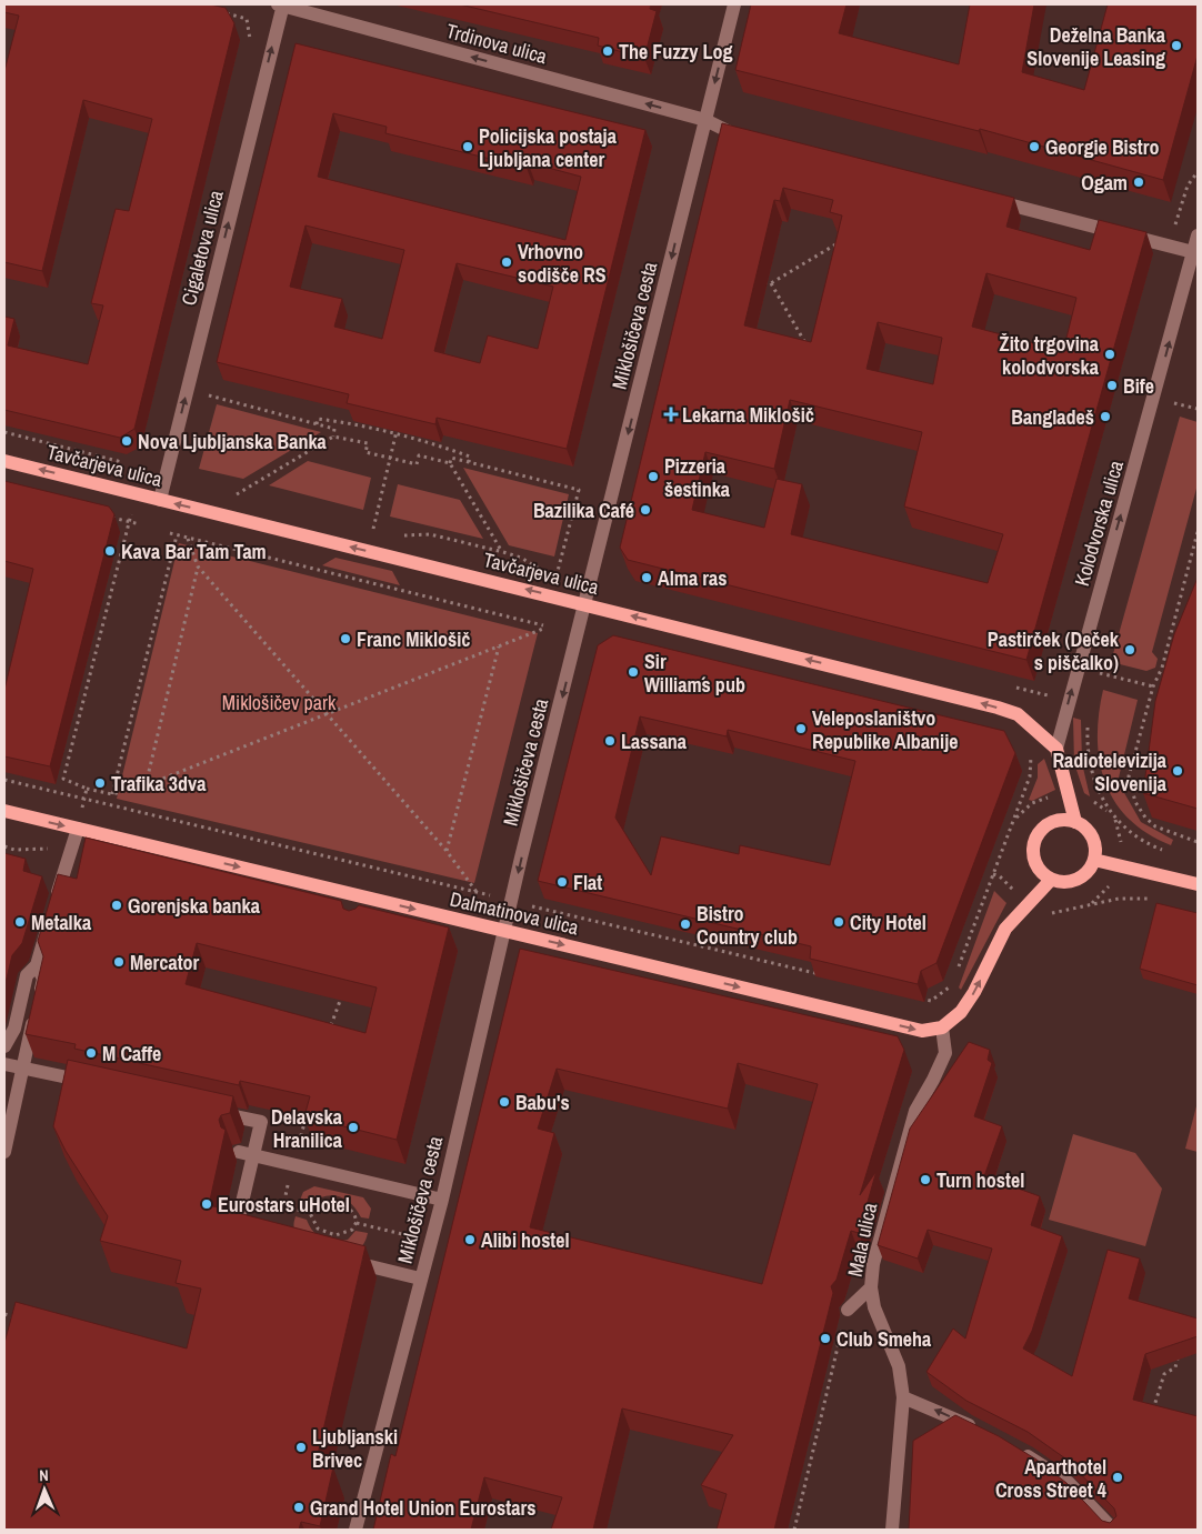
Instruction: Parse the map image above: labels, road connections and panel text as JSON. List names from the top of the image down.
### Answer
{
  "streets": {
    "main road": ["Tavčarjeva ulica", "Kolodvorska ulica", "Dalmatinova ulica"],
    "street": [
      "Trdinova ulica",
      "Cigaletova ulica",
      "Miklošičeva cesta",
      "Mala ulica"
    ]
  },
  "crossings": [
    ["Trdinova ulica", "Cigaletova ulica"],
    ["Trdinova ulica", "Miklošičeva cesta"],
    ["Cigaletova ulica", "Tavčarjeva ulica"],
    ["Miklošičeva cesta", "Tavčarjeva ulica"],
    ["Miklošičeva cesta", "Dalmatinova ulica"],
    ["Tavčarjeva ulica", "Kolodvorska ulica"],
    ["Dalmatinova ulica", "Mala ulica"]
  ],
  "one_way": [
    "Trdinova ulica",
    "Cigaletova ulica",
    "Miklošičeva cesta",
    "Tavčarjeva ulica",
    "Kolodvorska ulica"
  ],
  "parks": ["Miklošičev park"],
  "places": {
    "other": [
      "Deželna Banka Slovenije Leasing",
      "The Fuzzy Log",
      "Policijska postaja Ljubljana center",
      "Georgie Bistro",
      "Ogam",
      "Vrhovno sodišče RS",
      "Žito trgovina kolodvorska",
      "Bife",
      "Bangladeš",
      "Nova Ljubljanska Banka",
      "Pizzeria šestinka",
      "Bazilika Café",
      "Kava Bar Tam Tam",
      "Alma ras",
      "Franc Miklošič",
      "Pastirček (Deček s piščalko)",
      "Sir William´s pub",
      "Veleposlaništvo Republike Albanije",
      "Lassana",
      "Radiotelevizija Slovenija",
      "Trafika 3dva",
      "Flat",
      "Gorenjska banka",
      "Metalka",
      "City Hotel",
      "Bistro Country club",
      "Mercator",
      "M Caffe",
      "Babu's",
      "Delavska Hranilica",
      "Turn hostel",
      "Eurostars uHotel",
      "Alibi hostel",
      "Club Smeha",
      "Ljubljanski Brivec",
      "Aparthotel Cross Street 4",
      "Grand Hotel Union Eurostars"
    ],
    "health": ["Lekarna Miklošič"]
  },
  "north": "top"
}
